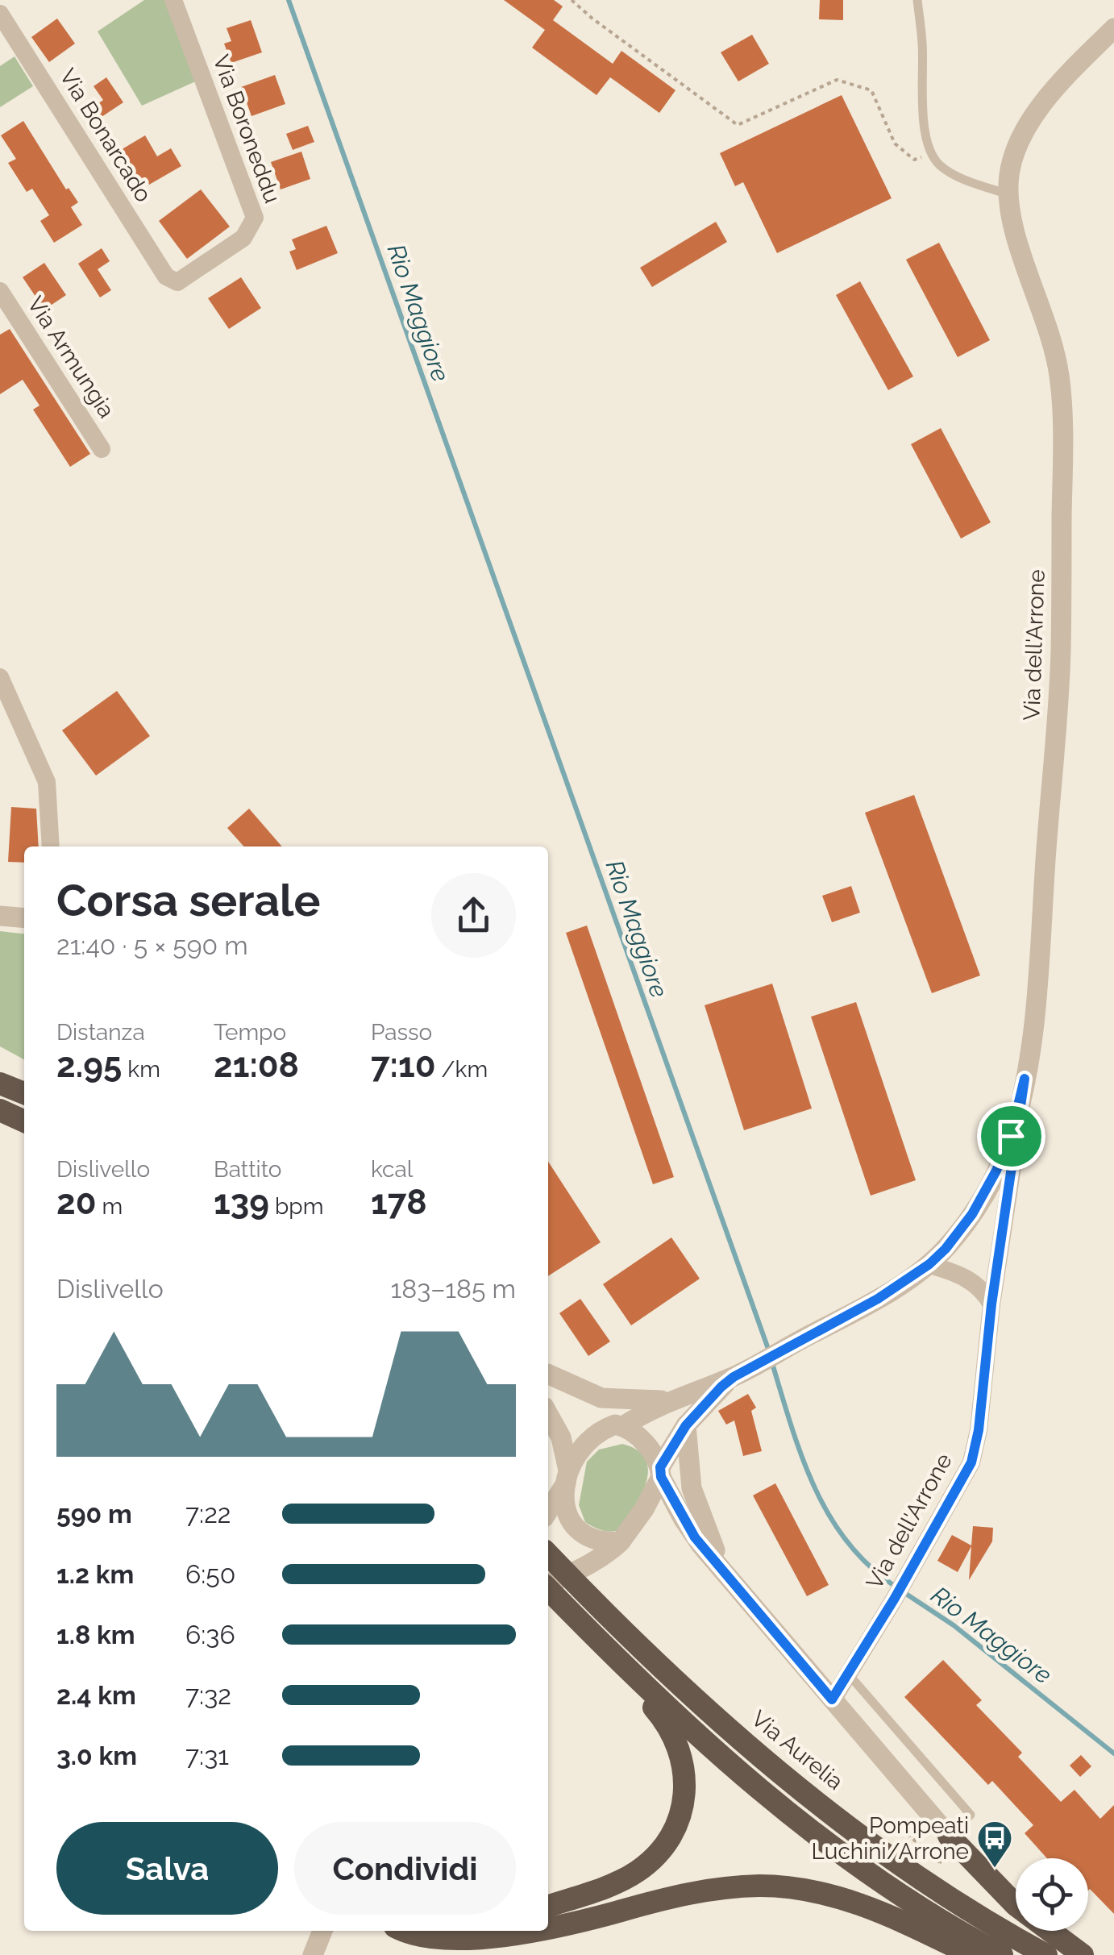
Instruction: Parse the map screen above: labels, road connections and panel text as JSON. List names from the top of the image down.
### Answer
{
  "streets": {
    "highway": ["Via Aurelia"],
    "street": [
      "Via Boroneddu",
      "Via Bonarcado",
      "Via Armungia",
      "Via dell'Arrone"
    ]
  },
  "crossings": [
    ["Via Boroneddu", "Via Bonarcado"]
  ],
  "water": ["Rio Maggiore"],
  "places": {
    "bus stop": ["Pompeati Luchini/Arrone"]
  },
  "page": {
    "heading": ["Corsa serale", "21:40 · 5 × 590 m"],
    "stats": [
      ["Distanza", "2.95 km"],
      ["Tempo", "21:08"],
      ["Passo", "7:10 /km"],
      ["Dislivello", "20 m"],
      ["Battito", "139 bpm"],
      ["kcal", "178"]
    ],
    "chart": ["Dislivello", "183–185 m"],
    "list": [
      {
        "name": "590 m",
        "note": "7:22"
      },
      {
        "name": "1.2 km",
        "note": "6:50"
      },
      {
        "name": "1.8 km",
        "note": "6:36"
      },
      {
        "name": "2.4 km",
        "note": "7:32"
      },
      {
        "name": "3.0 km",
        "note": "7:31"
      }
    ],
    "buttons": ["Salva", "Condividi"]
  }
}
